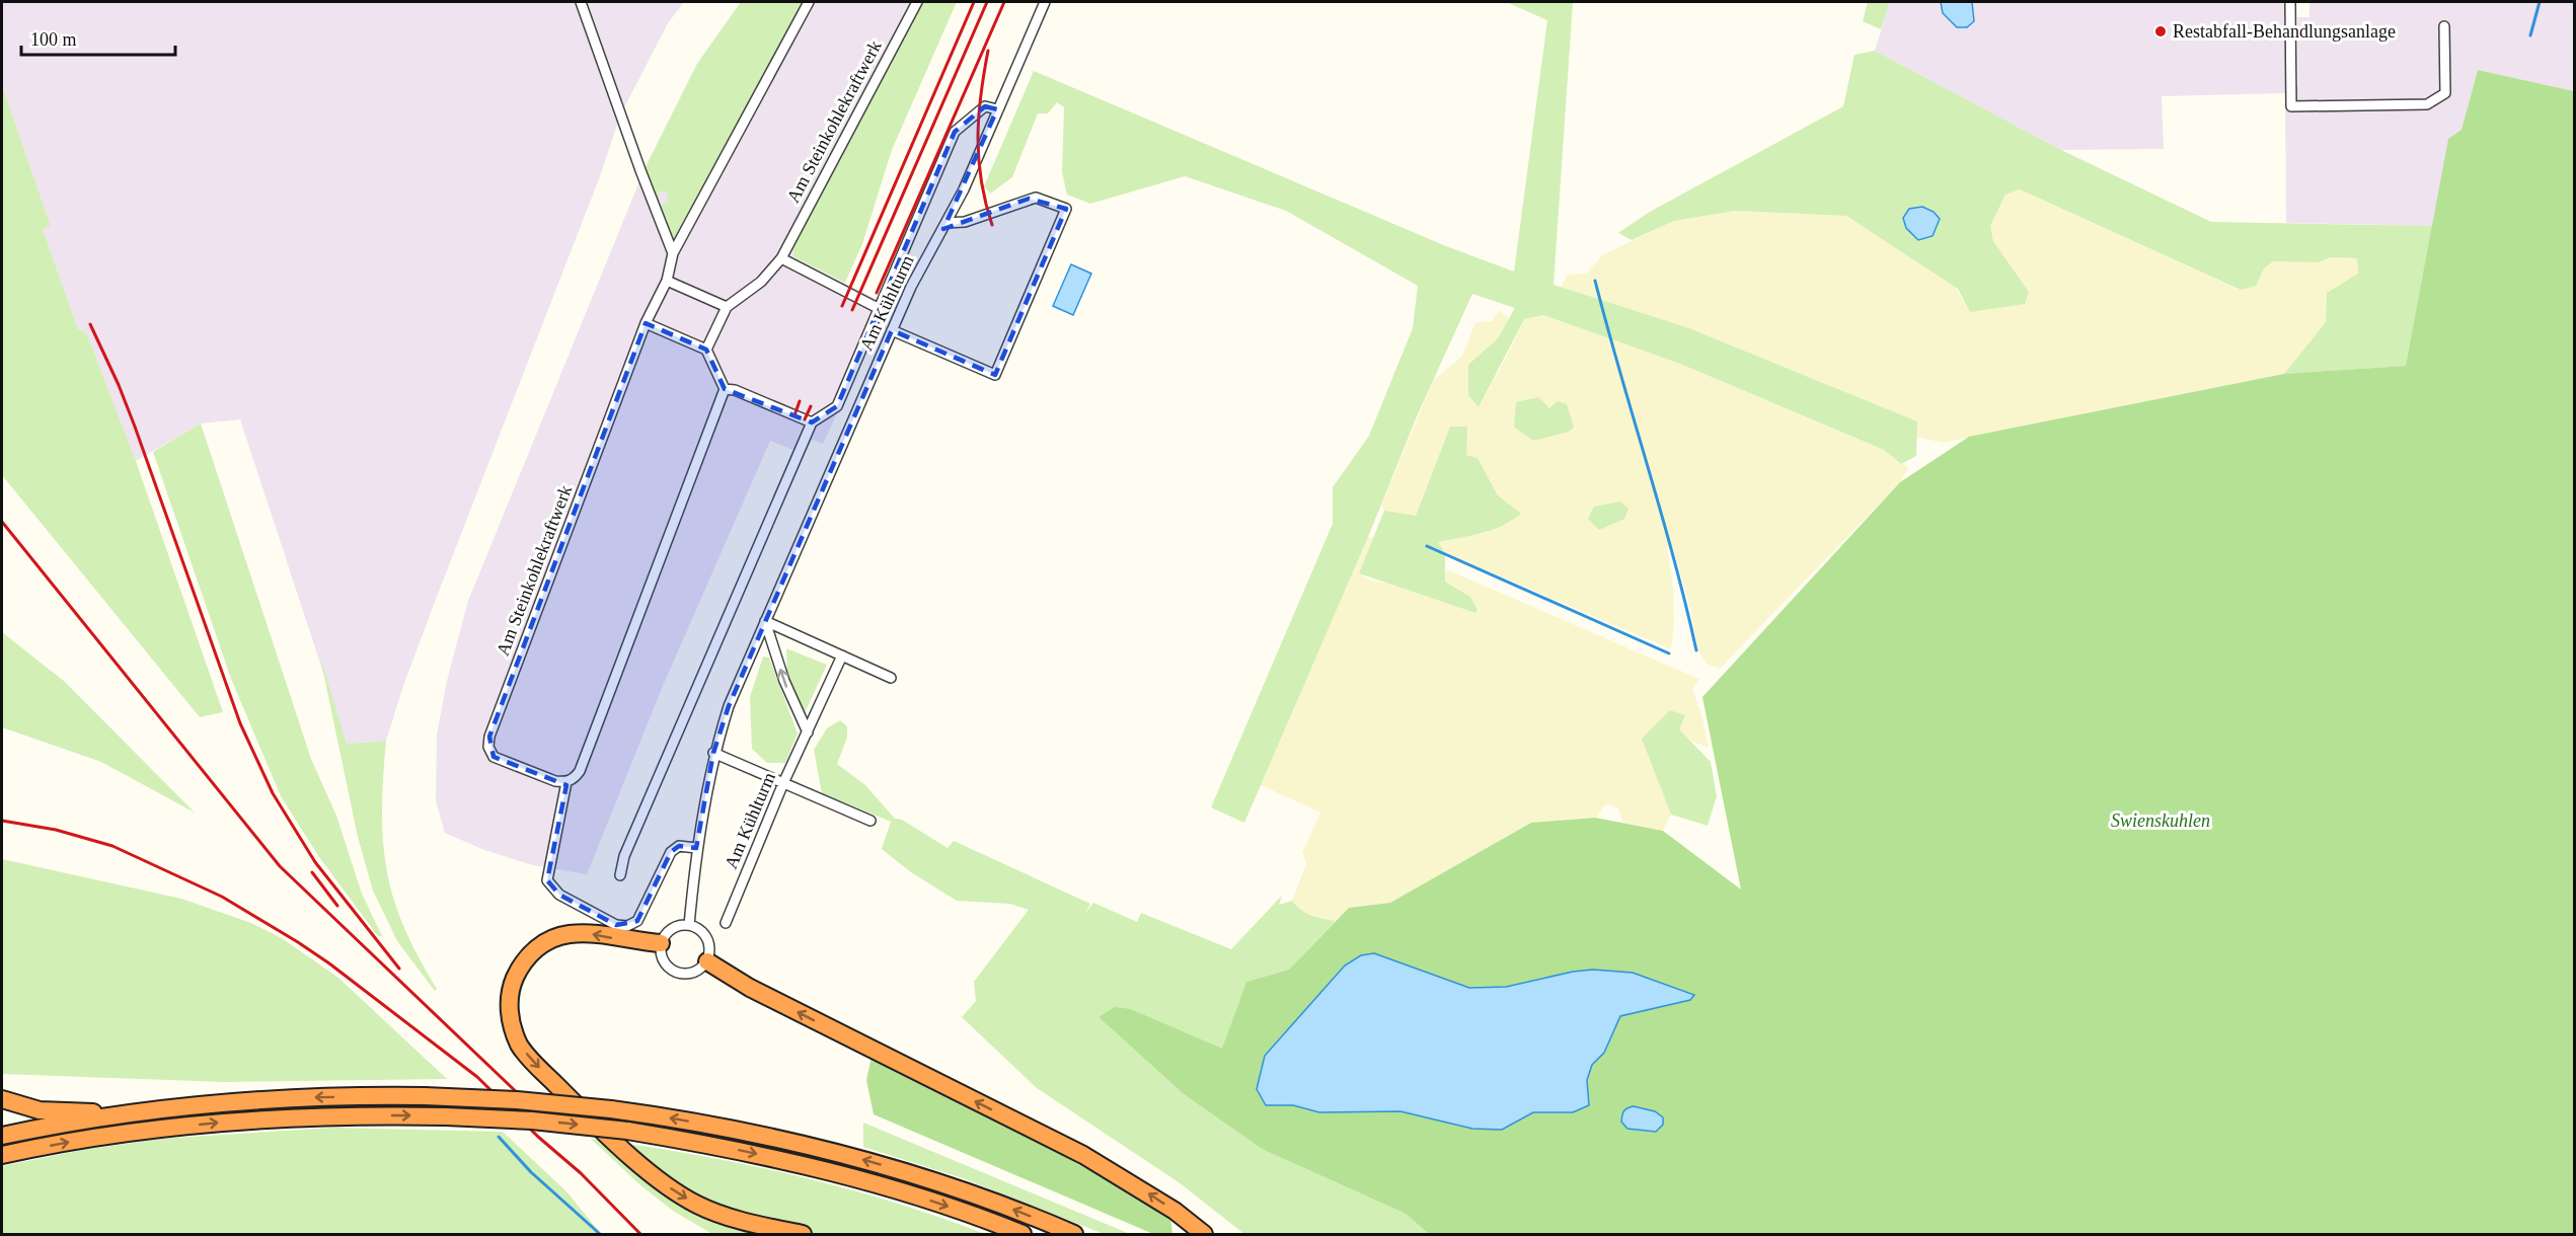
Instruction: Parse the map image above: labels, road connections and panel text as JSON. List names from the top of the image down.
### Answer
{
  "streets": {
    "street": ["Am Steinkohlekraftwerk", "Am Kühlturm"]
  },
  "parks": ["Swienskuhlen"],
  "places": ["Restabfall-Behandlungsanlage"],
  "scale_bar": "100 m"
}
